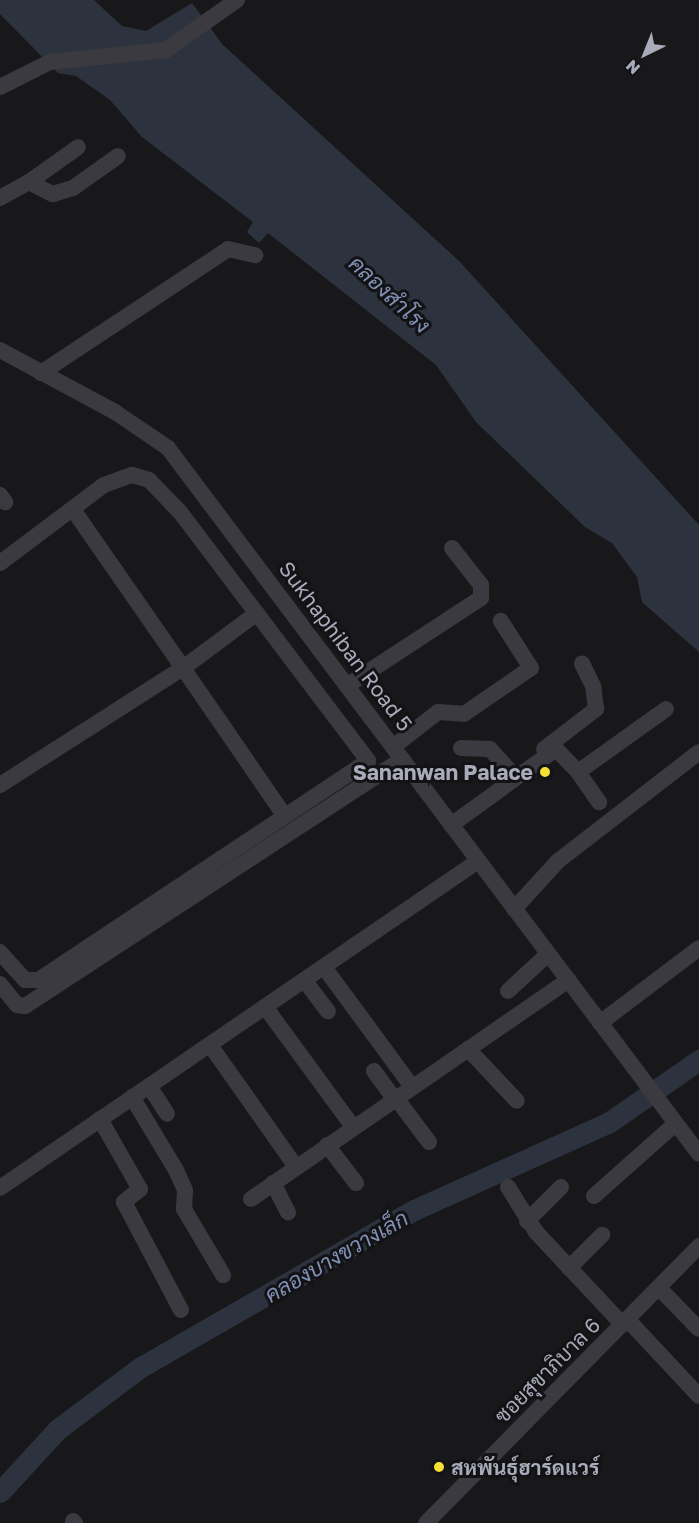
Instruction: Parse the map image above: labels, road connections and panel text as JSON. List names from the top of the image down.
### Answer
{
  "streets": {
    "street": ["Sukhaphiban Road 5", "ซอยสุขาภิบาล 6"]
  },
  "water": ["คลองสำโรง", "คลองบางขวางเล็ก"],
  "places": ["Sananwan Palace", "สหพันธุ์ฮาร์ดแวร์"],
  "north": "bottom left"
}
